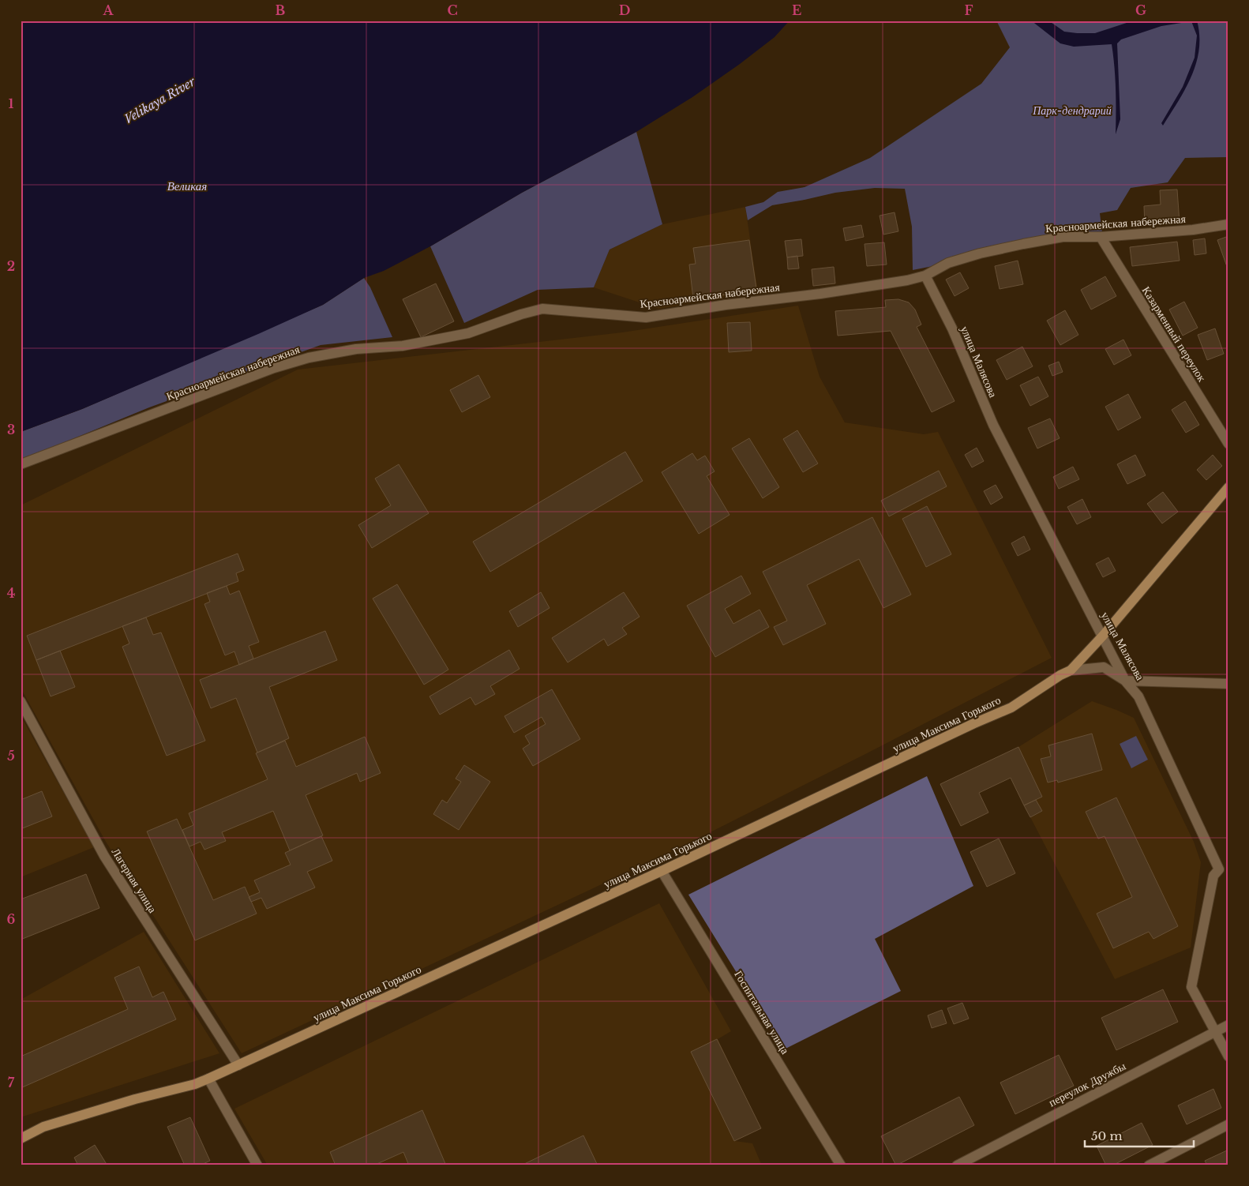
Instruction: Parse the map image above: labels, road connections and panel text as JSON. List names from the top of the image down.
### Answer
{
  "streets": {
    "main road": ["улица Максима Горького"],
    "street": [
      "Красноармейская набережная",
      "Казарменный переулок",
      "улица Малясова",
      "Лагерная улица",
      "Госпитальная улица",
      "переулок Дружбы"
    ]
  },
  "crossings": [
    ["Красноармейская набережная", "Казарменный переулок"],
    ["Красноармейская набережная", "улица Малясова"],
    ["улица Малясова", "улица Максима Горького"],
    ["улица Малясова", "переулок Дружбы"],
    ["улица Максима Горького", "Лагерная улица"],
    ["улица Максима Горького", "Госпитальная улица"]
  ],
  "water": ["Velikaya River", "Великая"],
  "parks": ["Парк-дендрарий"],
  "scale_bar": "50 m",
  "grid": {
    "columns": [
      "A",
      "B",
      "C",
      "D",
      "E",
      "F",
      "G"
    ],
    "rows": [
      "1",
      "2",
      "3",
      "4",
      "5",
      "6",
      "7"
    ]
  }
}
